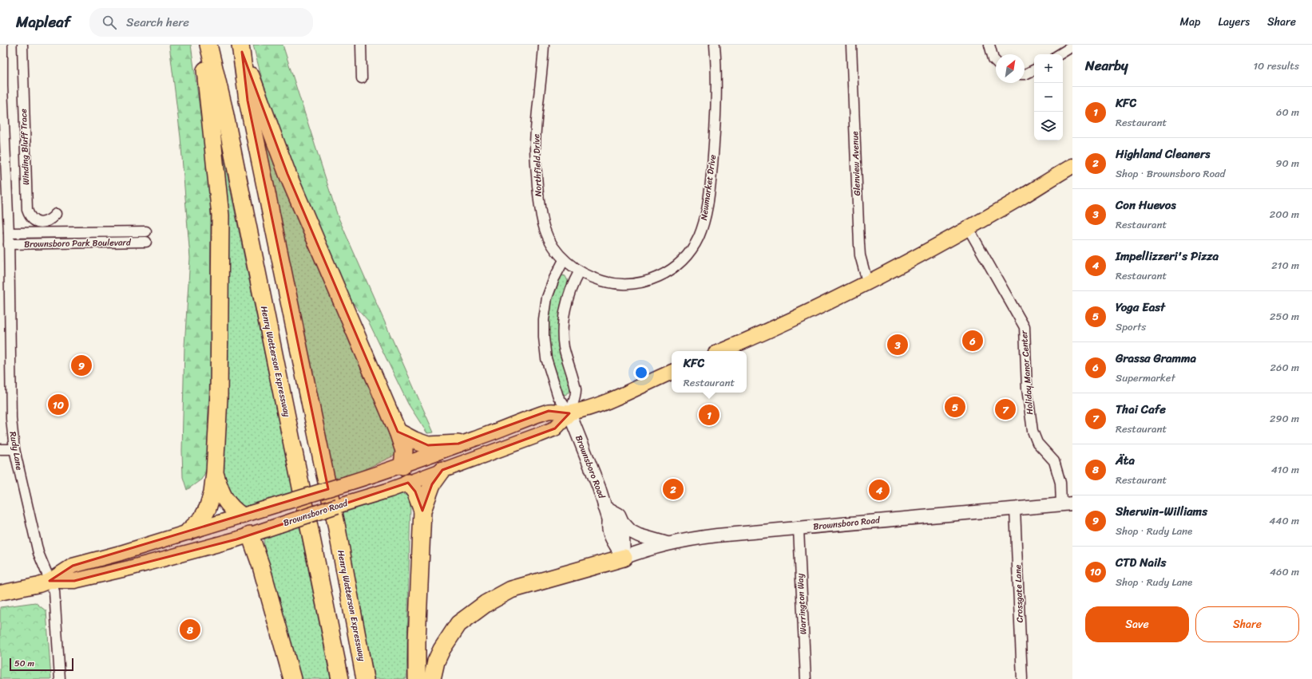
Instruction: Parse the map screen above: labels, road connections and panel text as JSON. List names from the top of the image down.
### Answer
{
  "streets": {
    "highway": ["Henry Watterson Expressway"],
    "main road": ["Brownsboro Road"],
    "street": [
      "Winding Bluff Trace",
      "Glenview Avenue",
      "Northfield Drive",
      "Newmarket Drive",
      "Brownsboro Park Boulevard",
      "Holiday Manor Center",
      "Rudy Lane",
      "Crossgate Lane",
      "Warrington Way"
    ]
  },
  "crossings": [
    ["Northfield Drive", "Newmarket Drive"],
    ["Brownsboro Park Boulevard", "Rudy Lane"],
    ["Holiday Manor Center", "Brownsboro Road"],
    ["Rudy Lane", "Brownsboro Road"],
    ["Brownsboro Road", "Crossgate Lane"],
    ["Brownsboro Road", "Warrington Way"]
  ],
  "scale_bar": "50 m",
  "north": "top right",
  "page": {
    "header": "Mapleaf",
    "search": "Search here",
    "nav": ["Map", "Layers", "Share"],
    "heading": ["Nearby", "10 results"],
    "map_buttons": ["+", "−"],
    "list": [
      {
        "mark": "1",
        "name": "KFC",
        "note": "Restaurant",
        "value": "60 m"
      },
      {
        "mark": "2",
        "name": "Highland Cleaners",
        "note": "Shop · Brownsboro Road",
        "value": "90 m"
      },
      {
        "mark": "3",
        "name": "Con Huevos",
        "note": "Restaurant",
        "value": "200 m"
      },
      {
        "mark": "4",
        "name": "Impellizzeri's Pizza",
        "note": "Restaurant",
        "value": "210 m"
      },
      {
        "mark": "5",
        "name": "Yoga East",
        "note": "Sports",
        "value": "250 m"
      },
      {
        "mark": "6",
        "name": "Grassa Gramma",
        "note": "Supermarket",
        "value": "260 m"
      },
      {
        "mark": "7",
        "name": "Thai Cafe",
        "note": "Restaurant",
        "value": "290 m"
      },
      {
        "mark": "8",
        "name": "Äta",
        "note": "Restaurant",
        "value": "410 m"
      },
      {
        "mark": "9",
        "name": "Sherwin-Williams",
        "note": "Shop · Rudy Lane",
        "value": "440 m"
      },
      {
        "mark": "10",
        "name": "CTD Nails",
        "note": "Shop · Rudy Lane",
        "value": "460 m"
      }
    ],
    "pins": [
      "6",
      "3",
      "9",
      "10",
      "5",
      "7",
      "1",
      "2",
      "4",
      "8"
    ],
    "popup": ["KFC", "Restaurant"],
    "buttons": ["Save", "Share"],
    "scale": "50 m"
  }
}
